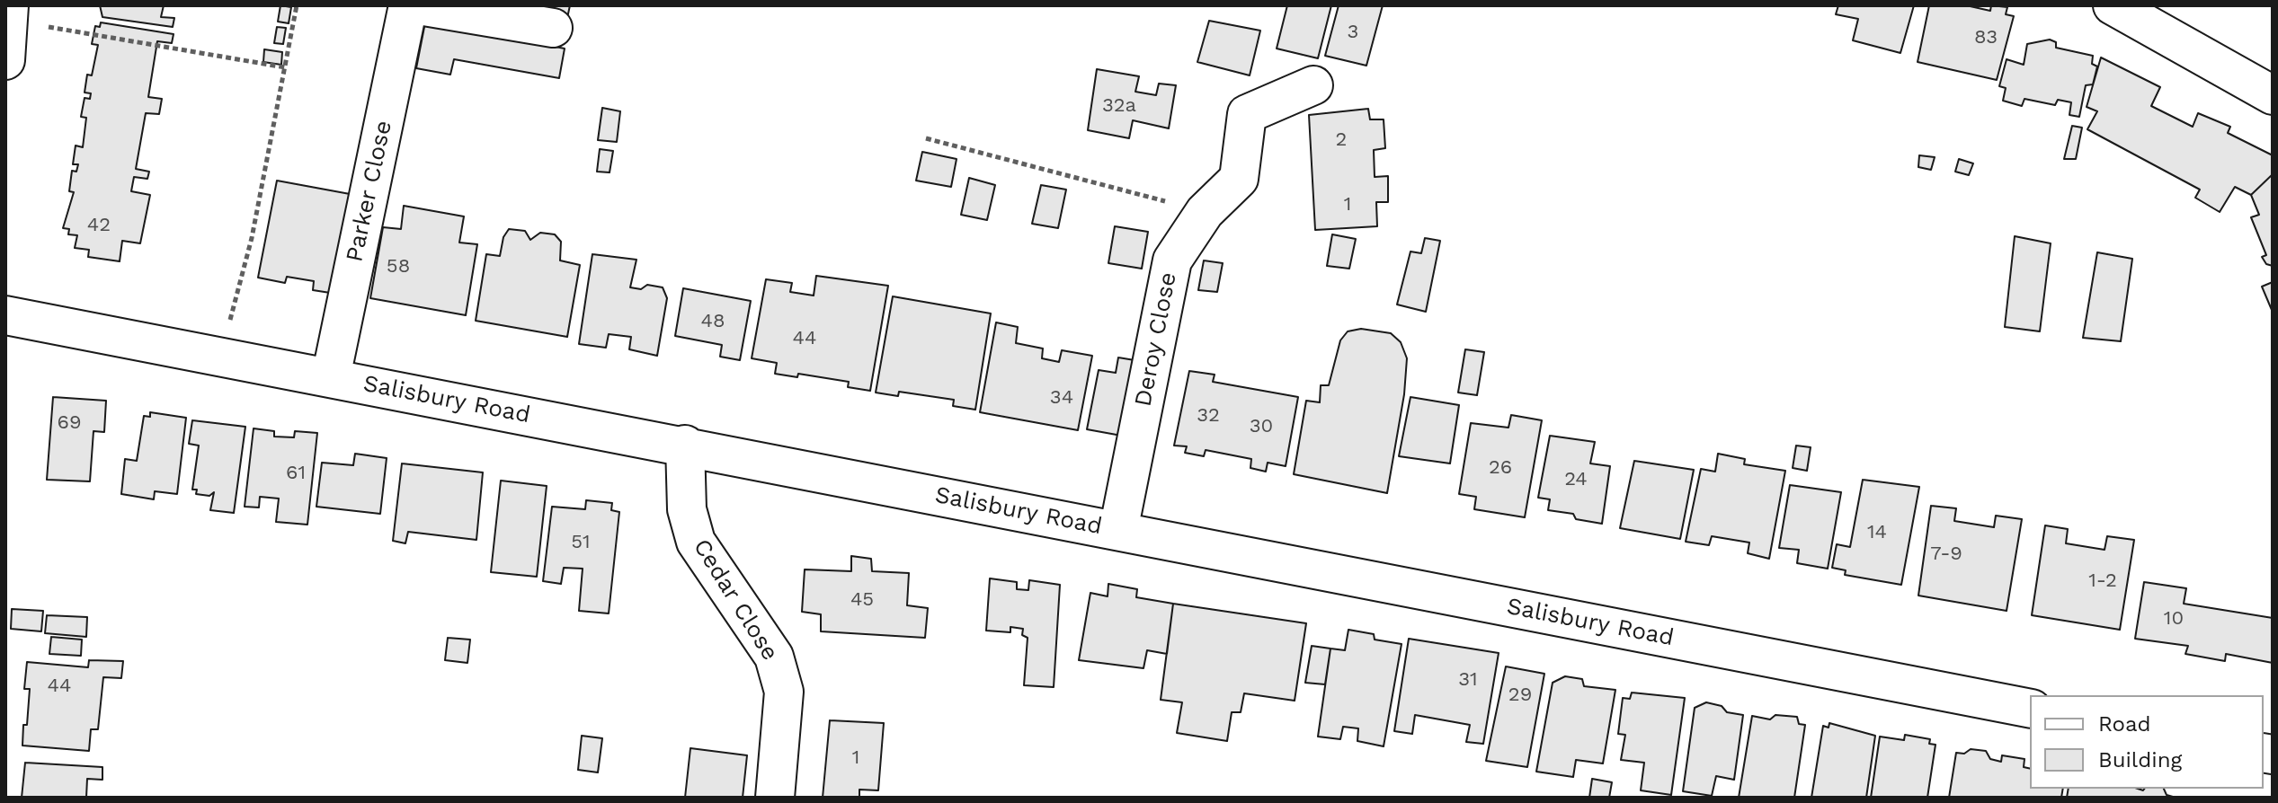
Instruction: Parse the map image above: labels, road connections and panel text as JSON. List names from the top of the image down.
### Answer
{
  "streets": {
    "street": [
      "Parker Close",
      "Deroy Close",
      "Salisbury Road",
      "Cedar Close"
    ]
  },
  "crossings": [
    ["Parker Close", "Salisbury Road"],
    ["Deroy Close", "Salisbury Road"],
    ["Salisbury Road", "Cedar Close"]
  ],
  "house_numbers": [
    "3",
    "83",
    "32a",
    "2",
    "1",
    "42",
    "58",
    "48",
    "44",
    "34",
    "32",
    "69",
    "30",
    "26",
    "61",
    "24",
    "14",
    "51",
    "7-9",
    "1-2",
    "45",
    "10",
    "31",
    "44",
    "29",
    "1"
  ],
  "legend": ["Road", "Building"]
}
